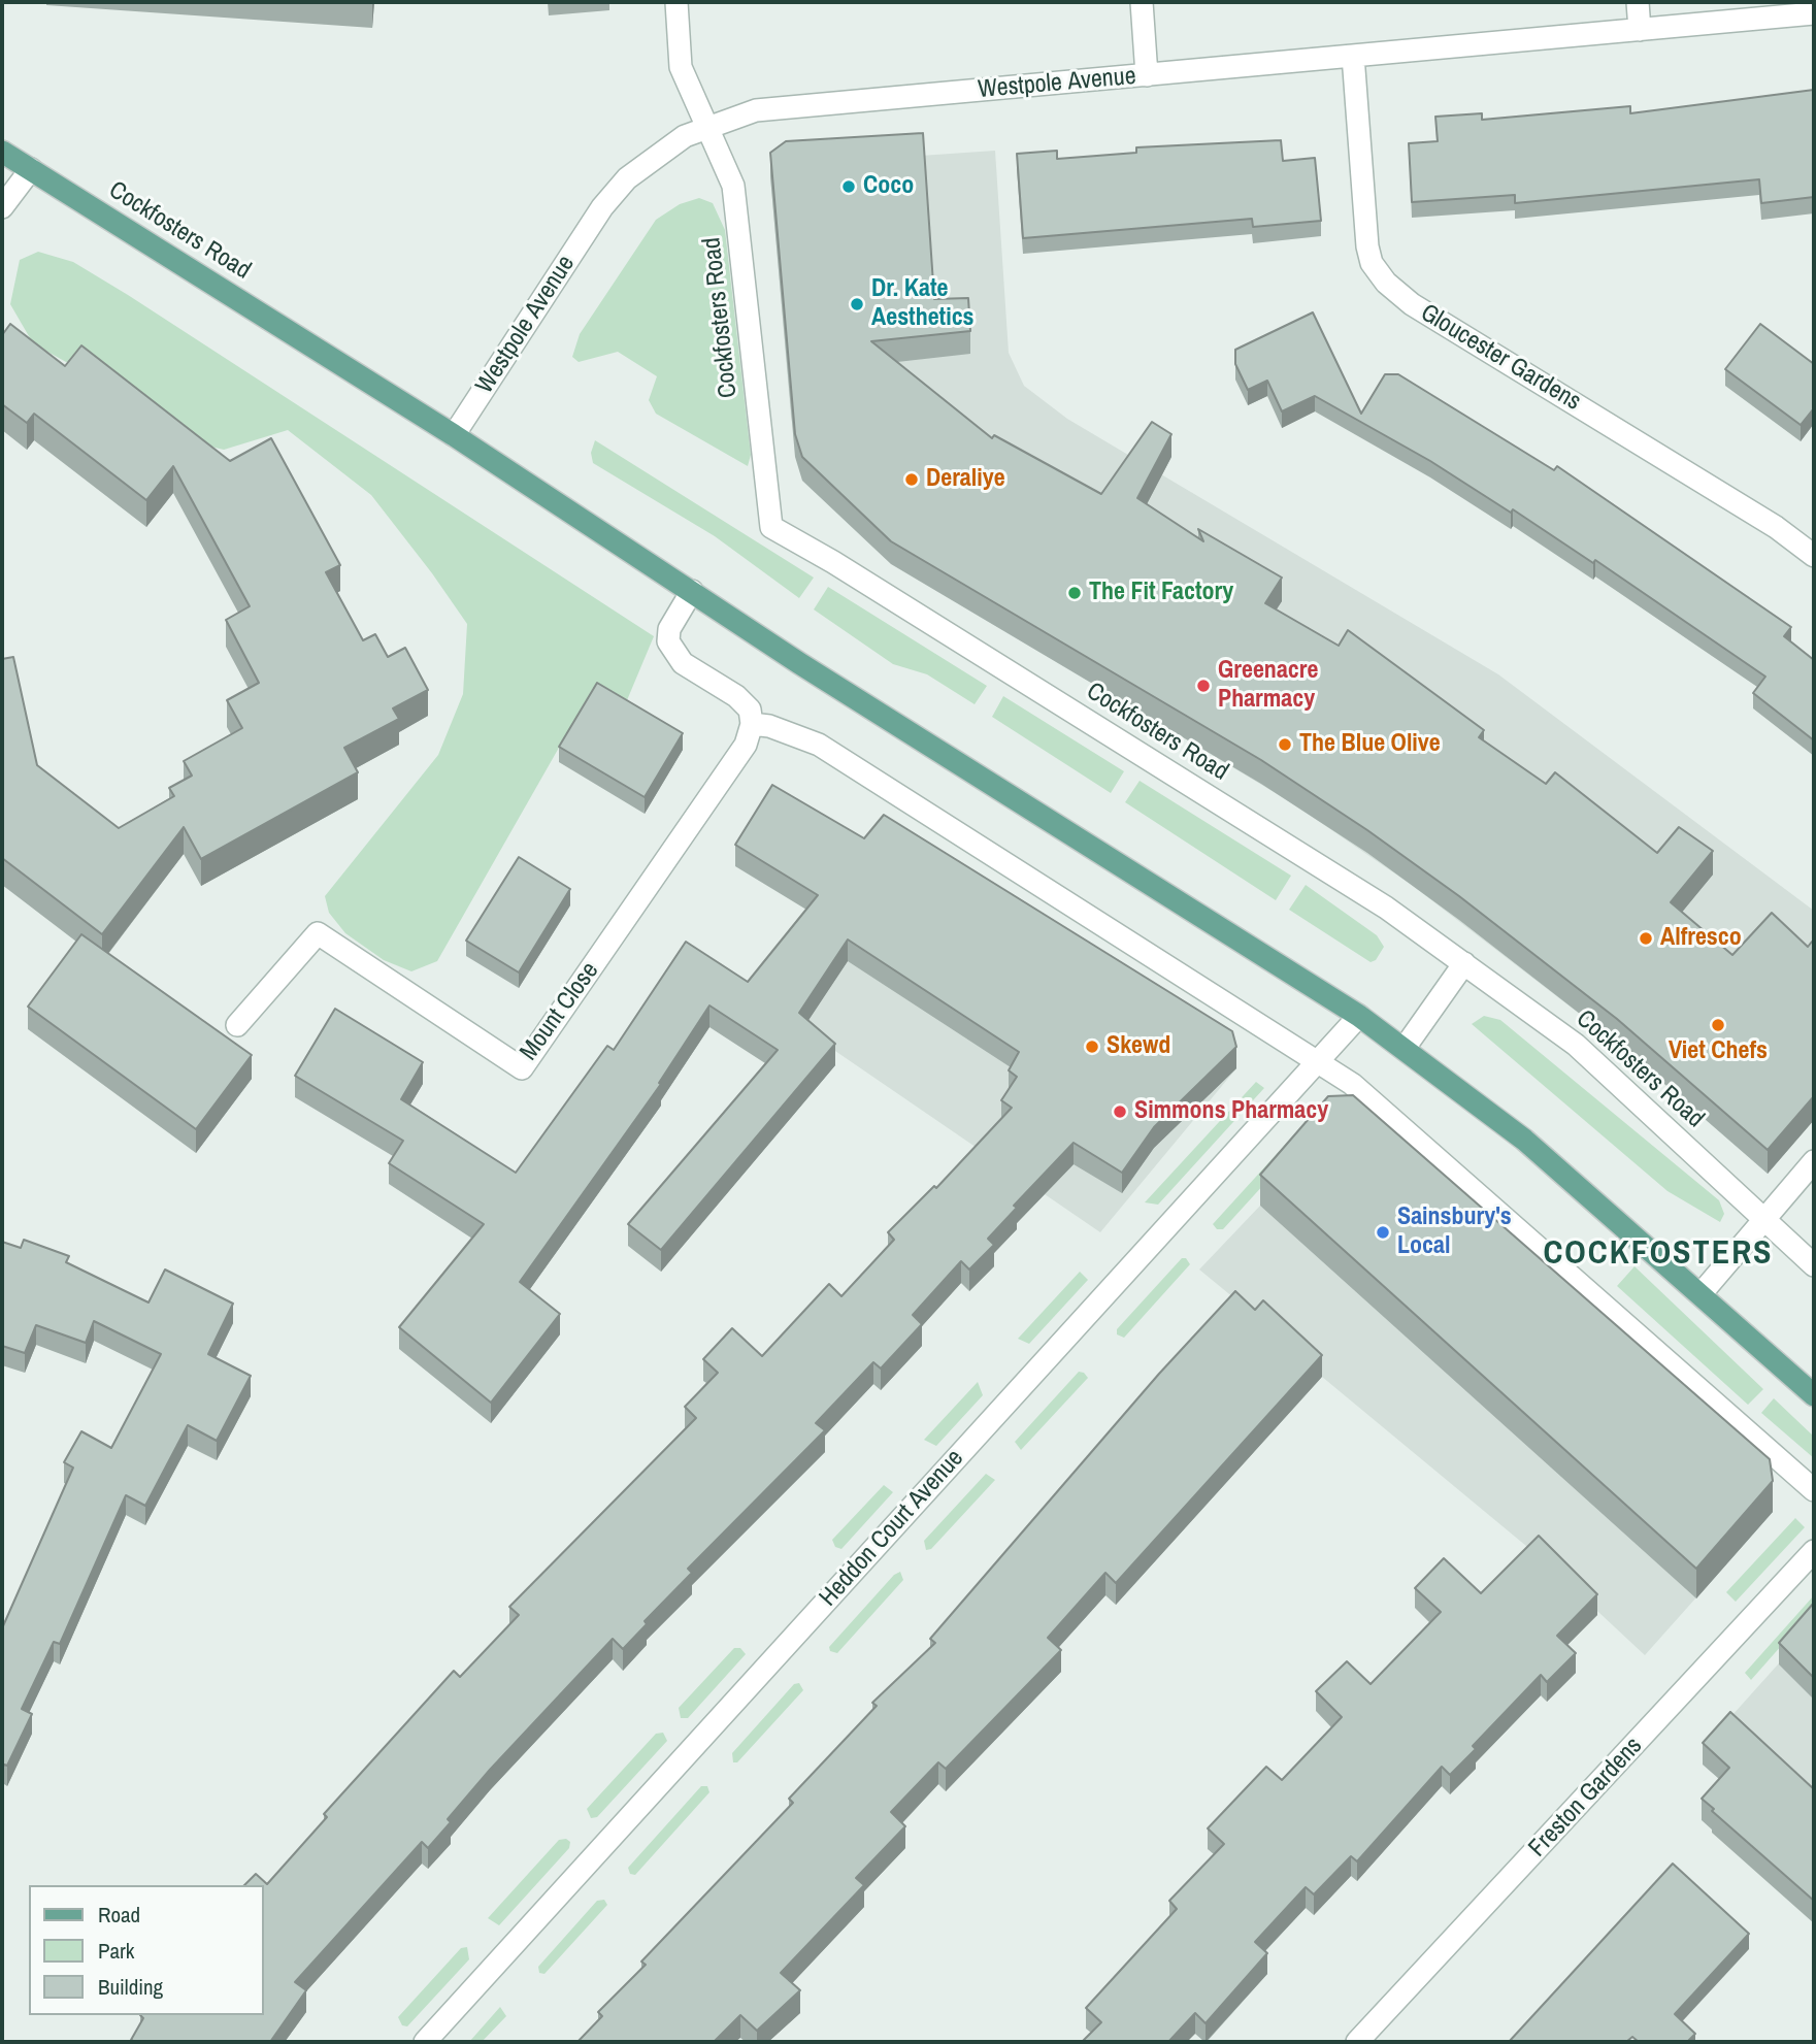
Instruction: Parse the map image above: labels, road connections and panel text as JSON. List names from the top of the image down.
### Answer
{
  "streets": {
    "main road": ["Cockfosters Road"],
    "street": [
      "Westpole Avenue",
      "Gloucester Gardens",
      "Mount Close",
      "Heddon Court Avenue",
      "Freston Gardens"
    ]
  },
  "crossings": [
    ["Westpole Avenue", "Cockfosters Road"],
    ["Westpole Avenue", "Gloucester Gardens"],
    ["Cockfosters Road", "Heddon Court Avenue"]
  ],
  "districts": ["COCKFOSTERS"],
  "places": [
    "Coco",
    "Dr. Kate Aesthetics",
    "Deraliye",
    "The Fit Factory",
    "Greenacre Pharmacy",
    "The Blue Olive",
    "Alfresco",
    "Viet Chefs",
    "Skewd",
    "Simmons Pharmacy",
    "Sainsbury's Local"
  ],
  "legend": ["Road", "Park", "Building"]
}
